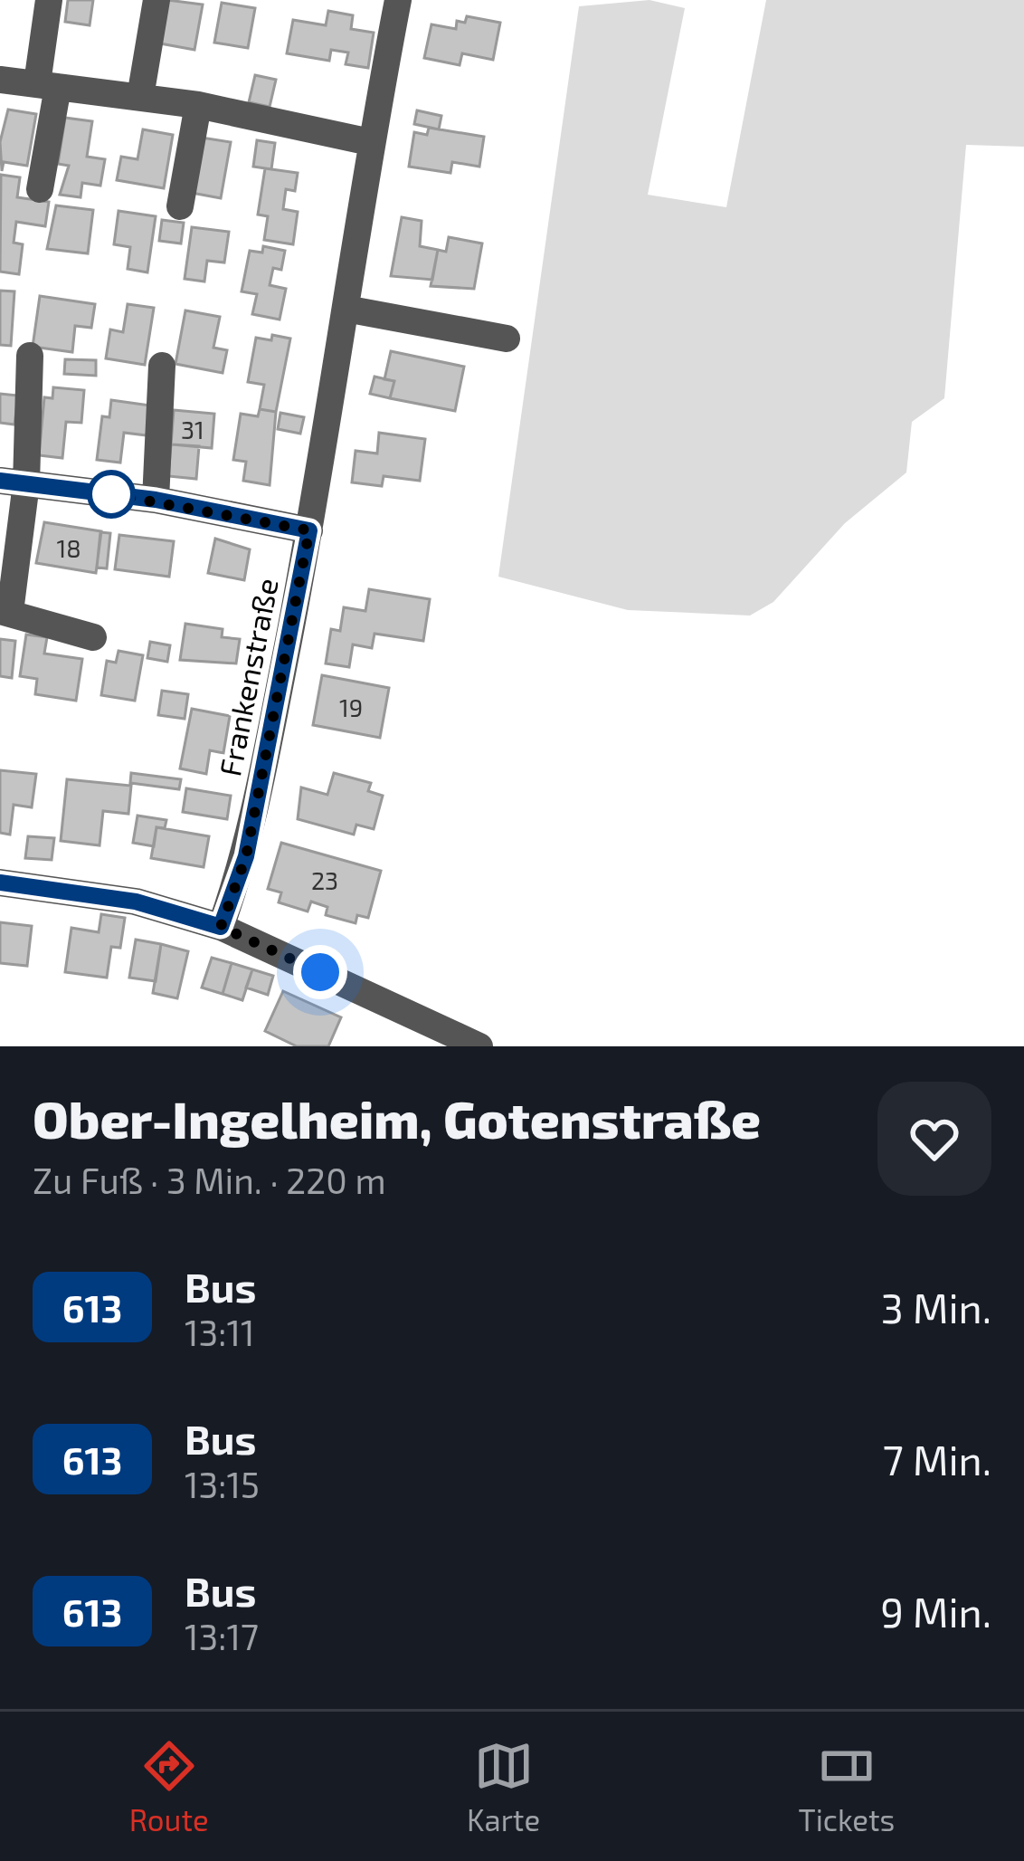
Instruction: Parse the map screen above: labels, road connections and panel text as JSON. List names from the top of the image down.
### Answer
{
  "streets": {
    "street": ["Frankenstraße"]
  },
  "lines": ["bus line 613"],
  "house_numbers": [
    "31",
    "18",
    "19",
    "23"
  ],
  "page": {
    "heading": ["Ober-Ingelheim, Gotenstraße", "Zu Fuß · 3 Min. · 220 m"],
    "list": [
      {
        "mark": "613",
        "name": "Bus",
        "note": "13:11",
        "value": "3 Min."
      },
      {
        "mark": "613",
        "name": "Bus",
        "note": "13:15",
        "value": "7 Min."
      },
      {
        "mark": "613",
        "name": "Bus",
        "note": "13:17",
        "value": "9 Min."
      }
    ],
    "tabs": ["Route", "Karte", "Tickets"]
  }
}
